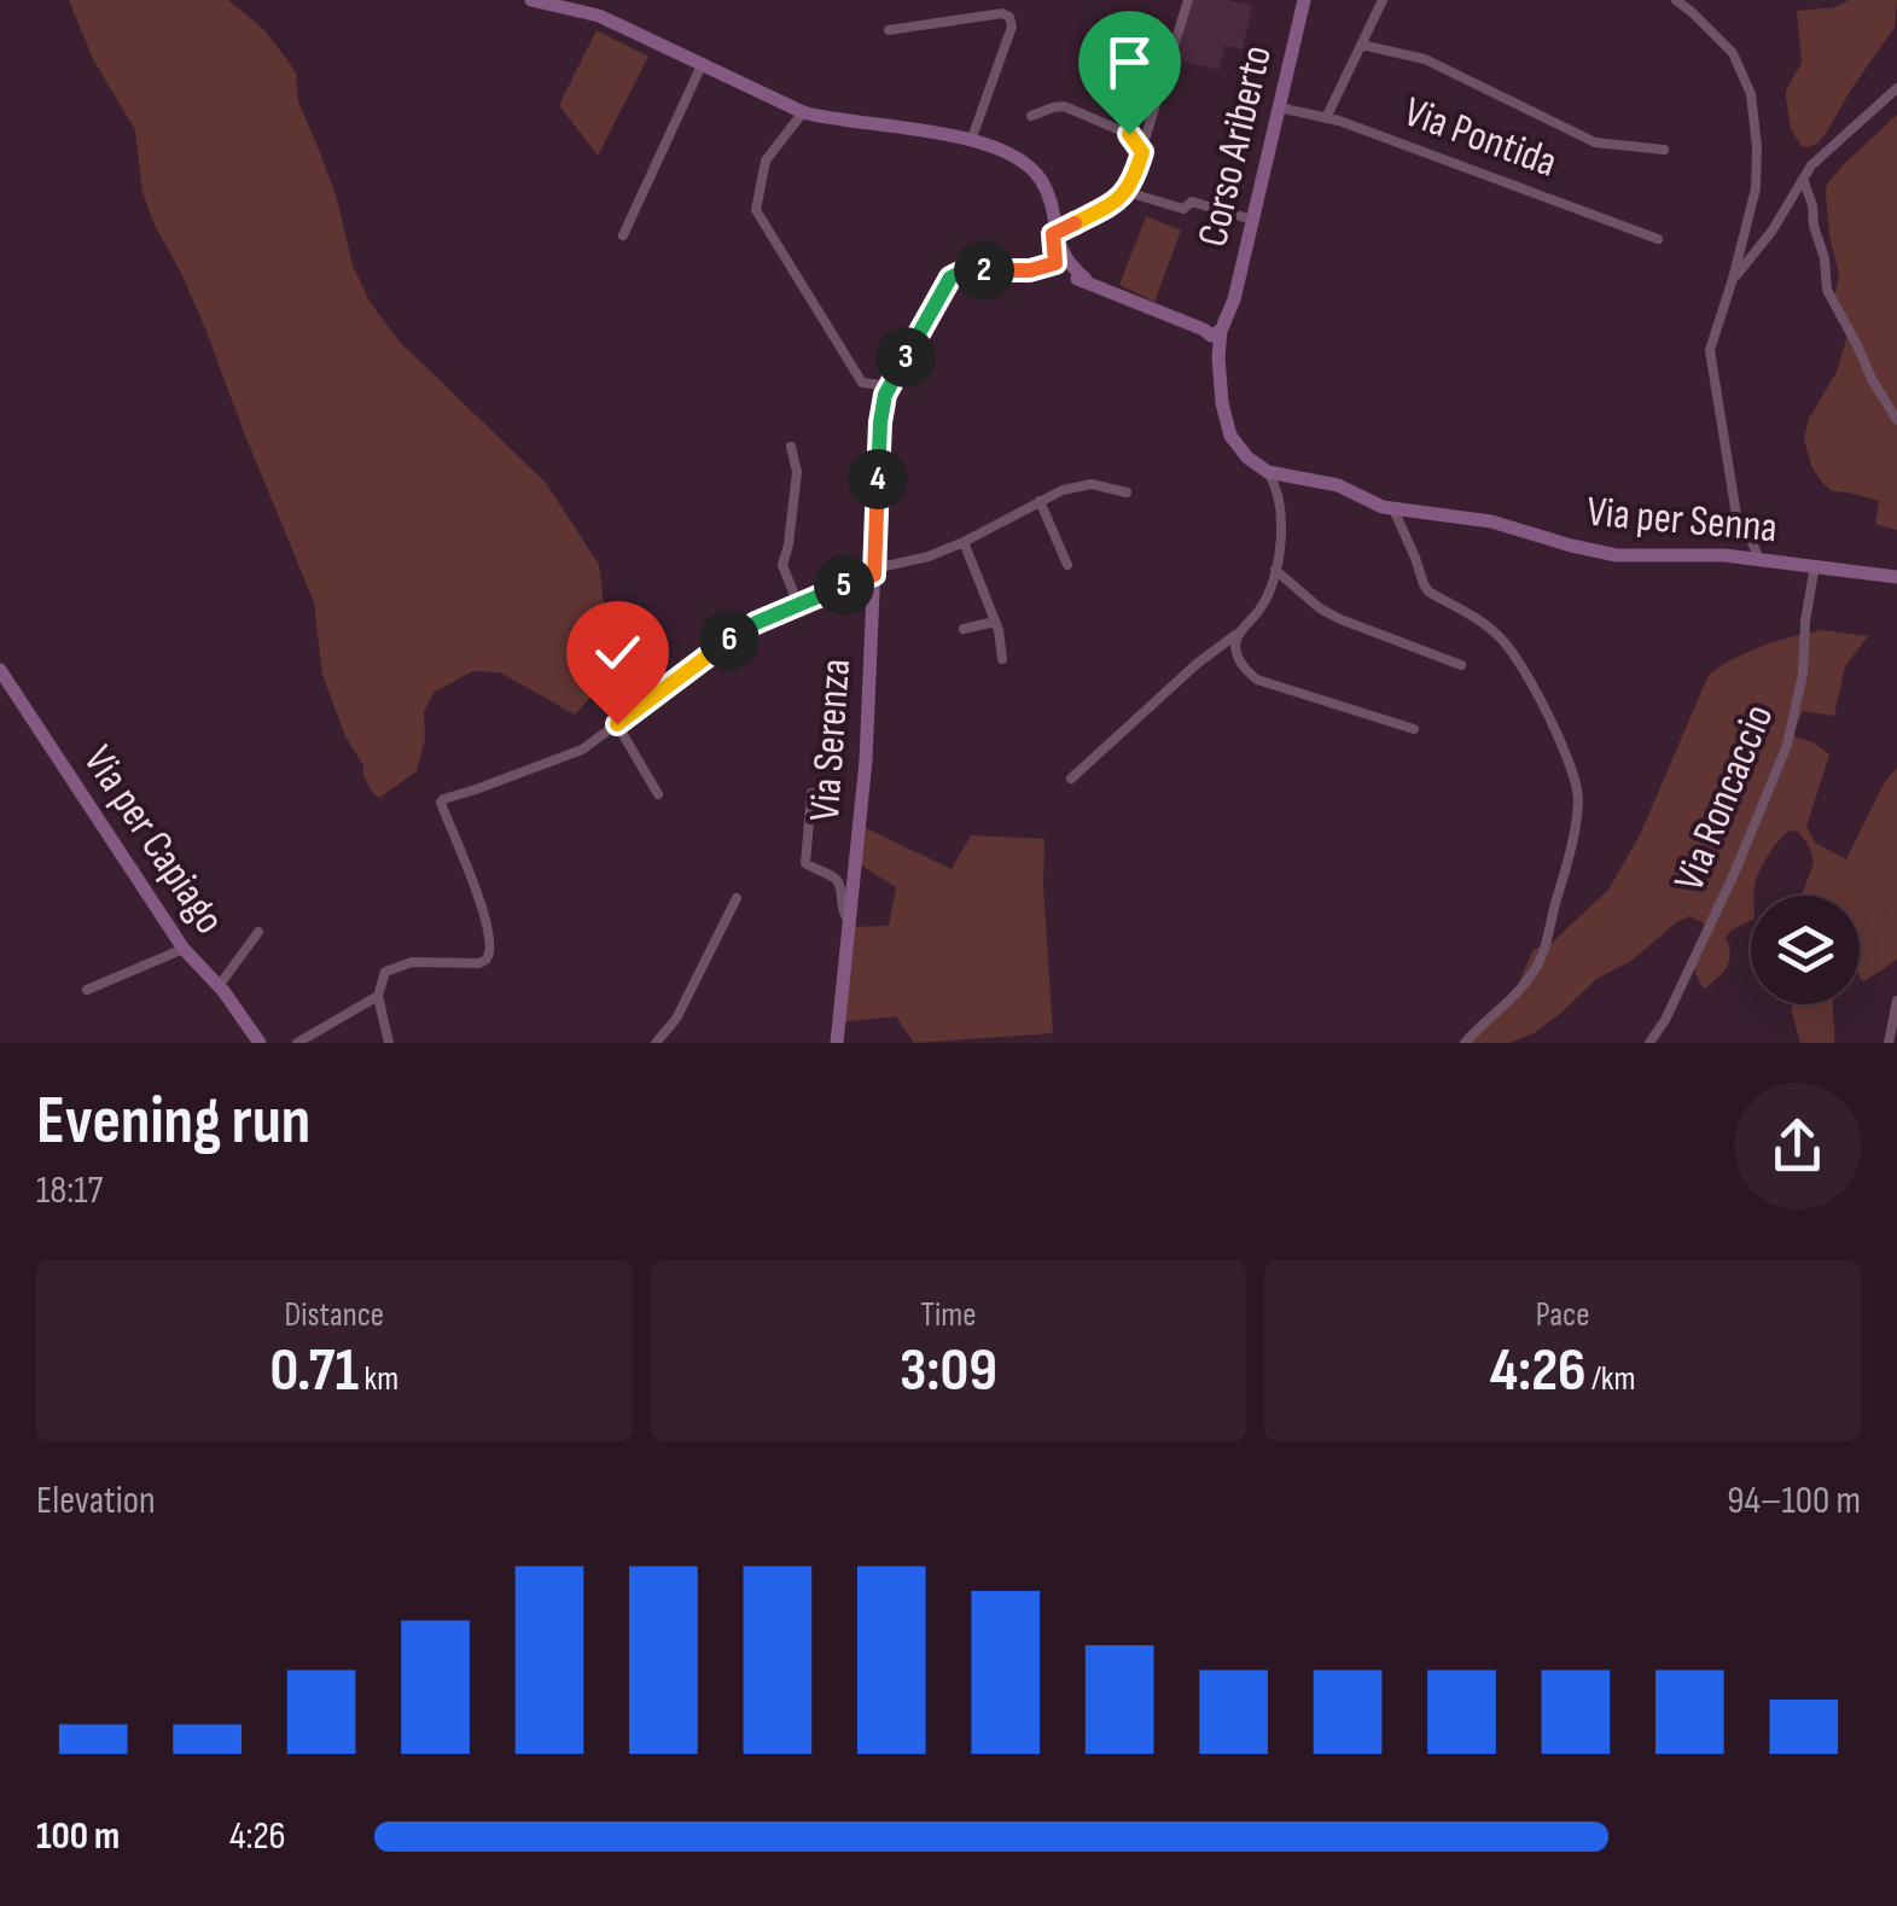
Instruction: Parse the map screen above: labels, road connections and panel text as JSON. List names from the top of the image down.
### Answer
{
  "streets": {
    "street": [
      "Via Pontida",
      "Corso Ariberto",
      "Via per Senna",
      "Via Serenza",
      "Via Roncaccio",
      "Via per Capiago"
    ]
  },
  "crossings": [
    ["Via Pontida", "Corso Ariberto"],
    ["Via per Senna", "Via Roncaccio"]
  ],
  "page": {
    "pins": [
      "2",
      "3",
      "4",
      "5",
      "6"
    ],
    "heading": ["Evening run", "18:17"],
    "stats": [
      ["Distance", "0.71 km"],
      ["Time", "3:09"],
      ["Pace", "4:26 /km"]
    ],
    "chart": ["Elevation", "94–100 m"],
    "list": [
      {
        "name": "100 m",
        "note": "4:26"
      }
    ]
  }
}
